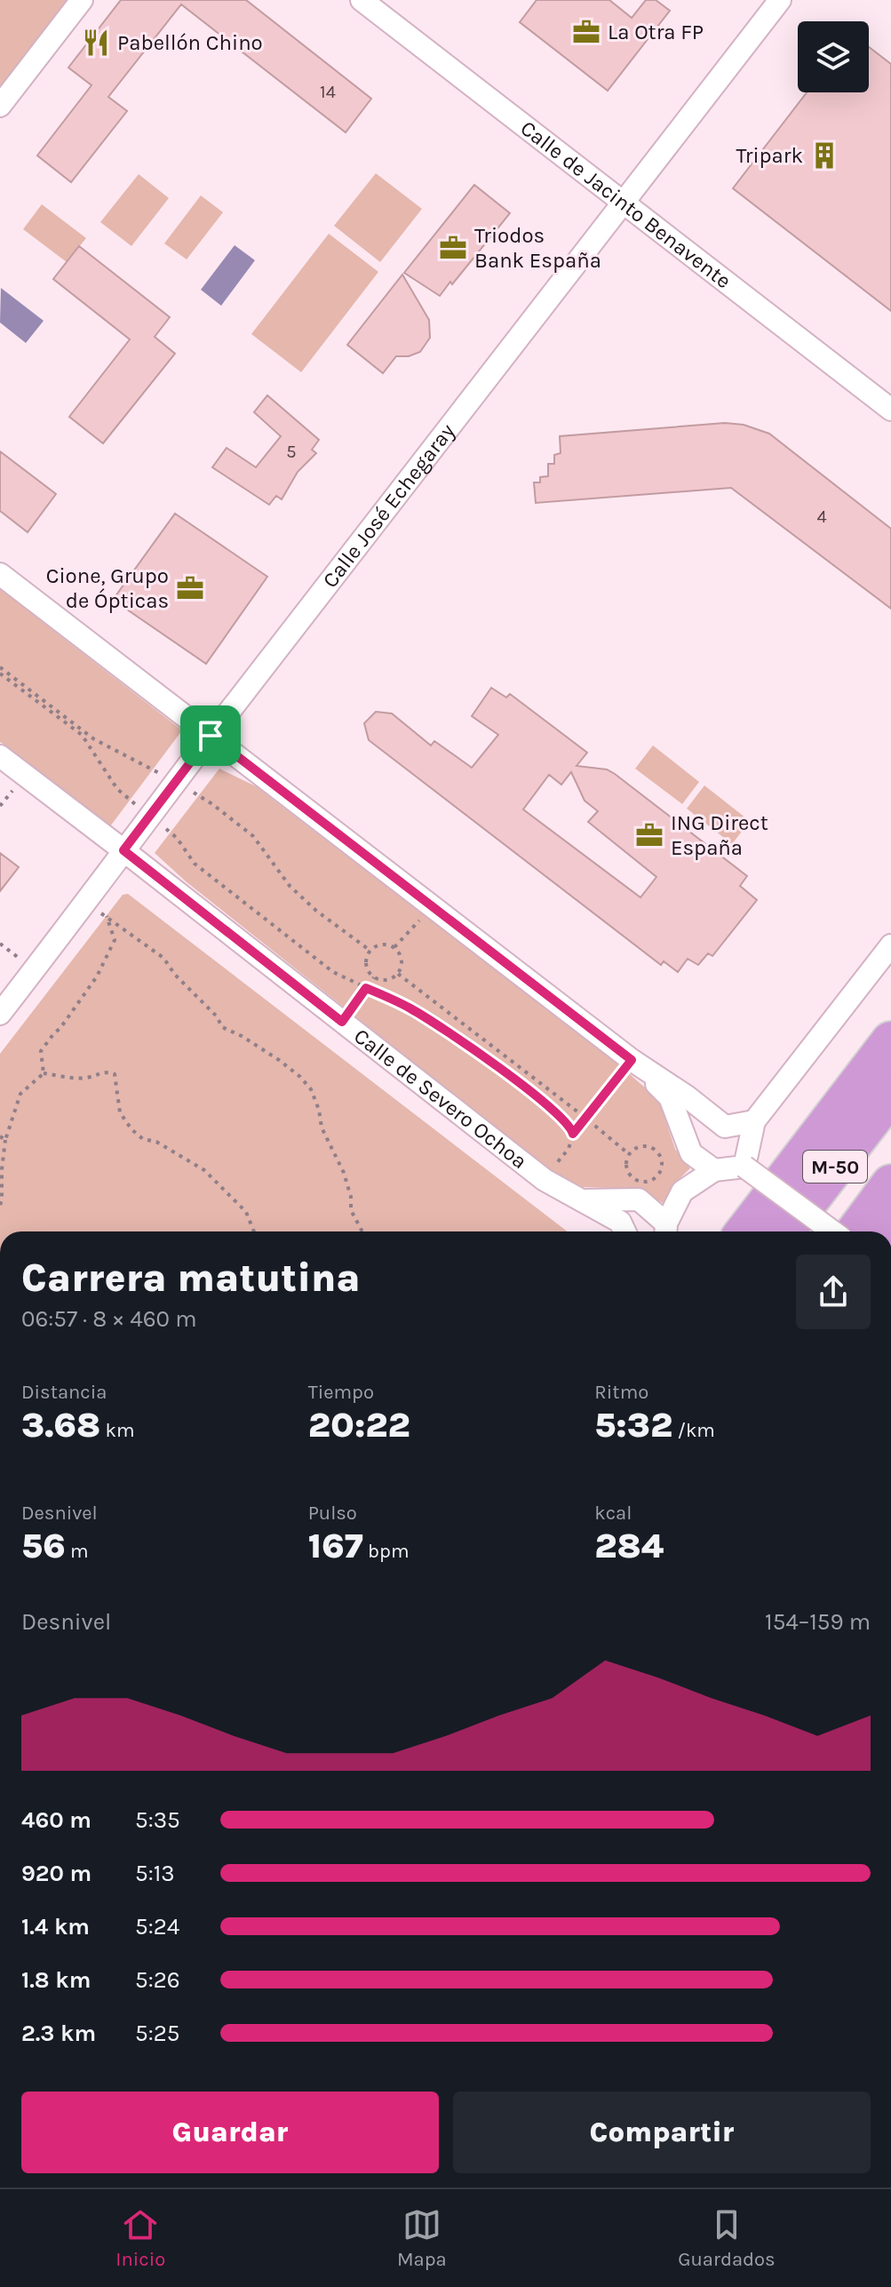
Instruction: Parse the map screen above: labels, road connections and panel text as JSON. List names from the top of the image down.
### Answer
{
  "streets": {
    "highway": ["M-50"],
    "street": ["Calle de Jacinto Benavente", "Calle José Echegaray", "Calle de Severo Ochoa"]
  },
  "crossings": [
    ["Calle de Jacinto Benavente", "Calle José Echegaray"],
    ["Calle José Echegaray", "Calle de Severo Ochoa"]
  ],
  "places": {
    "office": [
      "La Otra FP",
      "Triodos Bank España",
      "Cione, Grupo de Ópticas",
      "ING Direct España"
    ],
    "restaurant": ["Pabellón Chino"],
    "building": ["Tripark"]
  },
  "house_numbers": ["14", "5", "4"],
  "page": {
    "heading": ["Carrera matutina", "06:57 · 8 × 460 m"],
    "stats": [
      ["Distancia", "3.68 km"],
      ["Tiempo", "20:22"],
      ["Ritmo", "5:32 /km"],
      ["Desnivel", "56 m"],
      ["Pulso", "167 bpm"],
      ["kcal", "284"]
    ],
    "chart": ["Desnivel", "154–159 m"],
    "list": [
      {
        "name": "460 m",
        "note": "5:35"
      },
      {
        "name": "920 m",
        "note": "5:13"
      },
      {
        "name": "1.4 km",
        "note": "5:24"
      },
      {
        "name": "1.8 km",
        "note": "5:26"
      },
      {
        "name": "2.3 km",
        "note": "5:25"
      }
    ],
    "buttons": ["Guardar", "Compartir"],
    "tabs": ["Inicio", "Mapa", "Guardados"]
  }
}
